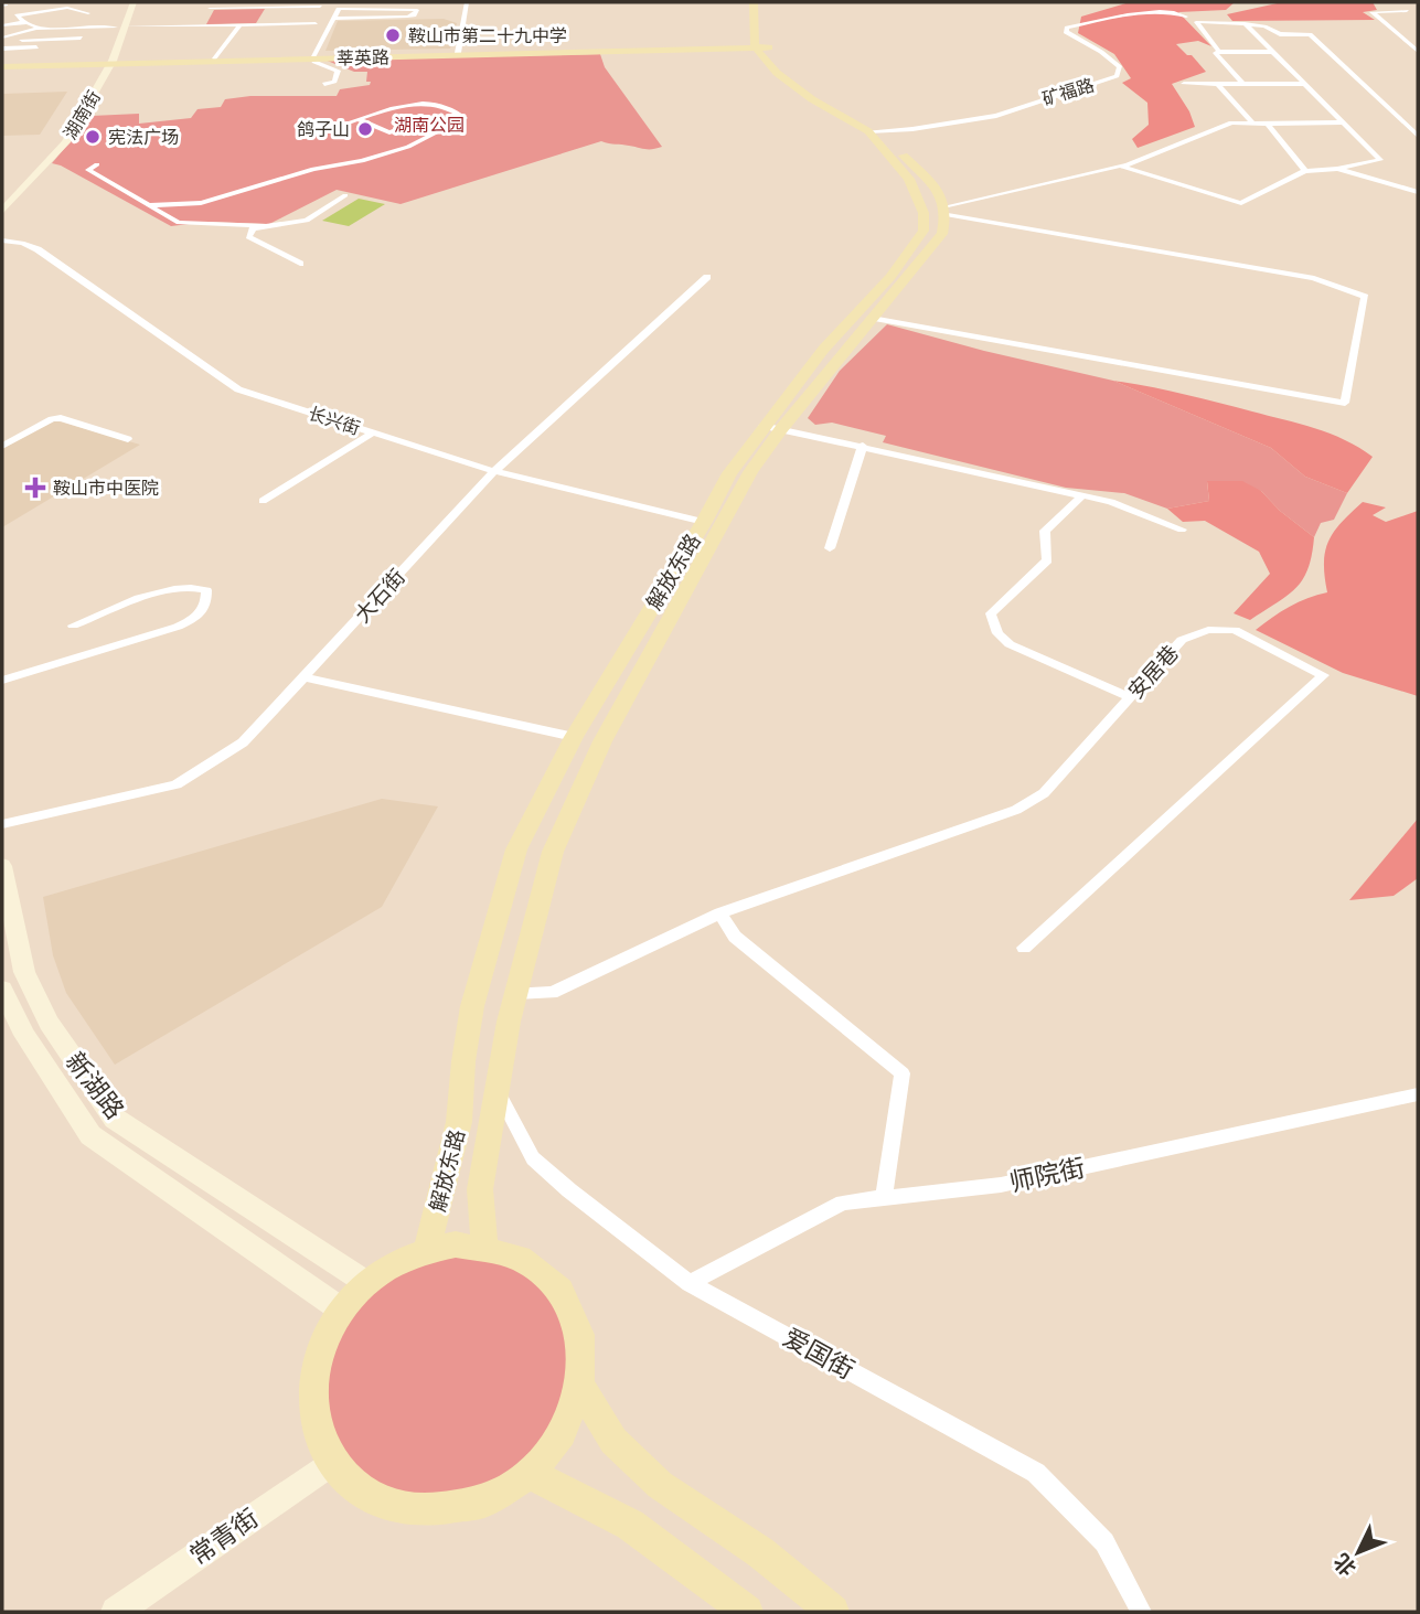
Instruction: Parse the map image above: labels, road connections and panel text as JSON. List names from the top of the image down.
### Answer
{
  "streets": {
    "main road": [
      "莘英路",
      "湖南街",
      "解放东路",
      "新湖路",
      "常青街"
    ],
    "street": [
      "矿福路",
      "长兴街",
      "大石街",
      "安居巷",
      "师院街",
      "爱国街"
    ]
  },
  "crossings": [
    ["莘英路", "湖南街"],
    ["莘英路", "解放东路"],
    ["矿福路", "解放东路"],
    ["长兴街", "解放东路"],
    ["长兴街", "大石街"],
    ["解放东路", "安居巷"],
    ["解放东路", "新湖路"],
    ["解放东路", "爱国街"],
    ["解放东路", "常青街"],
    ["新湖路", "常青街"],
    ["师院街", "爱国街"]
  ],
  "parks": ["湖南公园"],
  "places": {
    "other": ["鞍山市第二十九中学", "鸽子山", "宪法广场"],
    "health": ["鞍山市中医院"]
  },
  "north": "bottom left"
}
